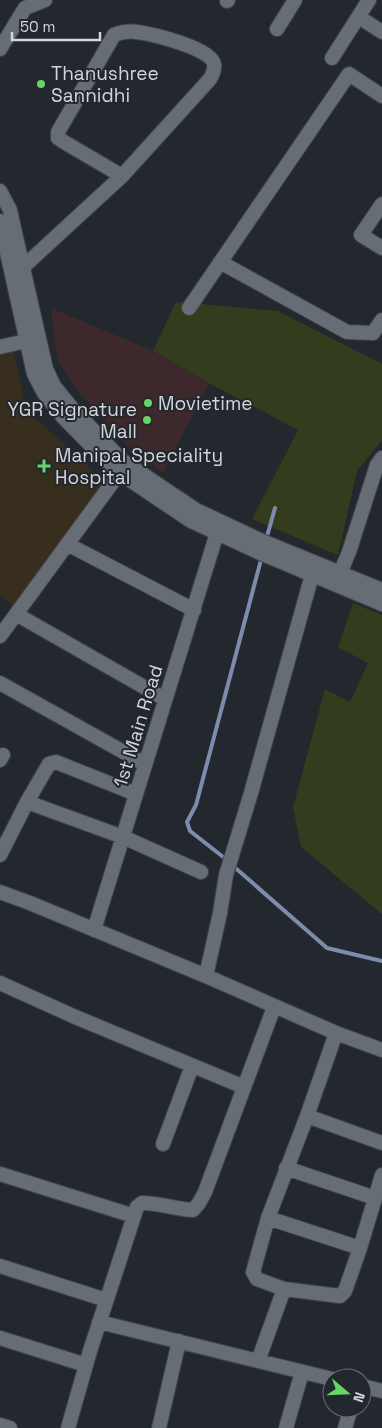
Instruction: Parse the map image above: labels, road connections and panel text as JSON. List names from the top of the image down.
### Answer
{
  "streets": {
    "street": ["1st Main Road"]
  },
  "places": {
    "other": ["Thanushree Sannidhi", "Movietime", "YGR Signature Mall"],
    "health": ["Manipal Speciality Hospital"]
  },
  "scale_bar": "50 m",
  "north": "right"
}
